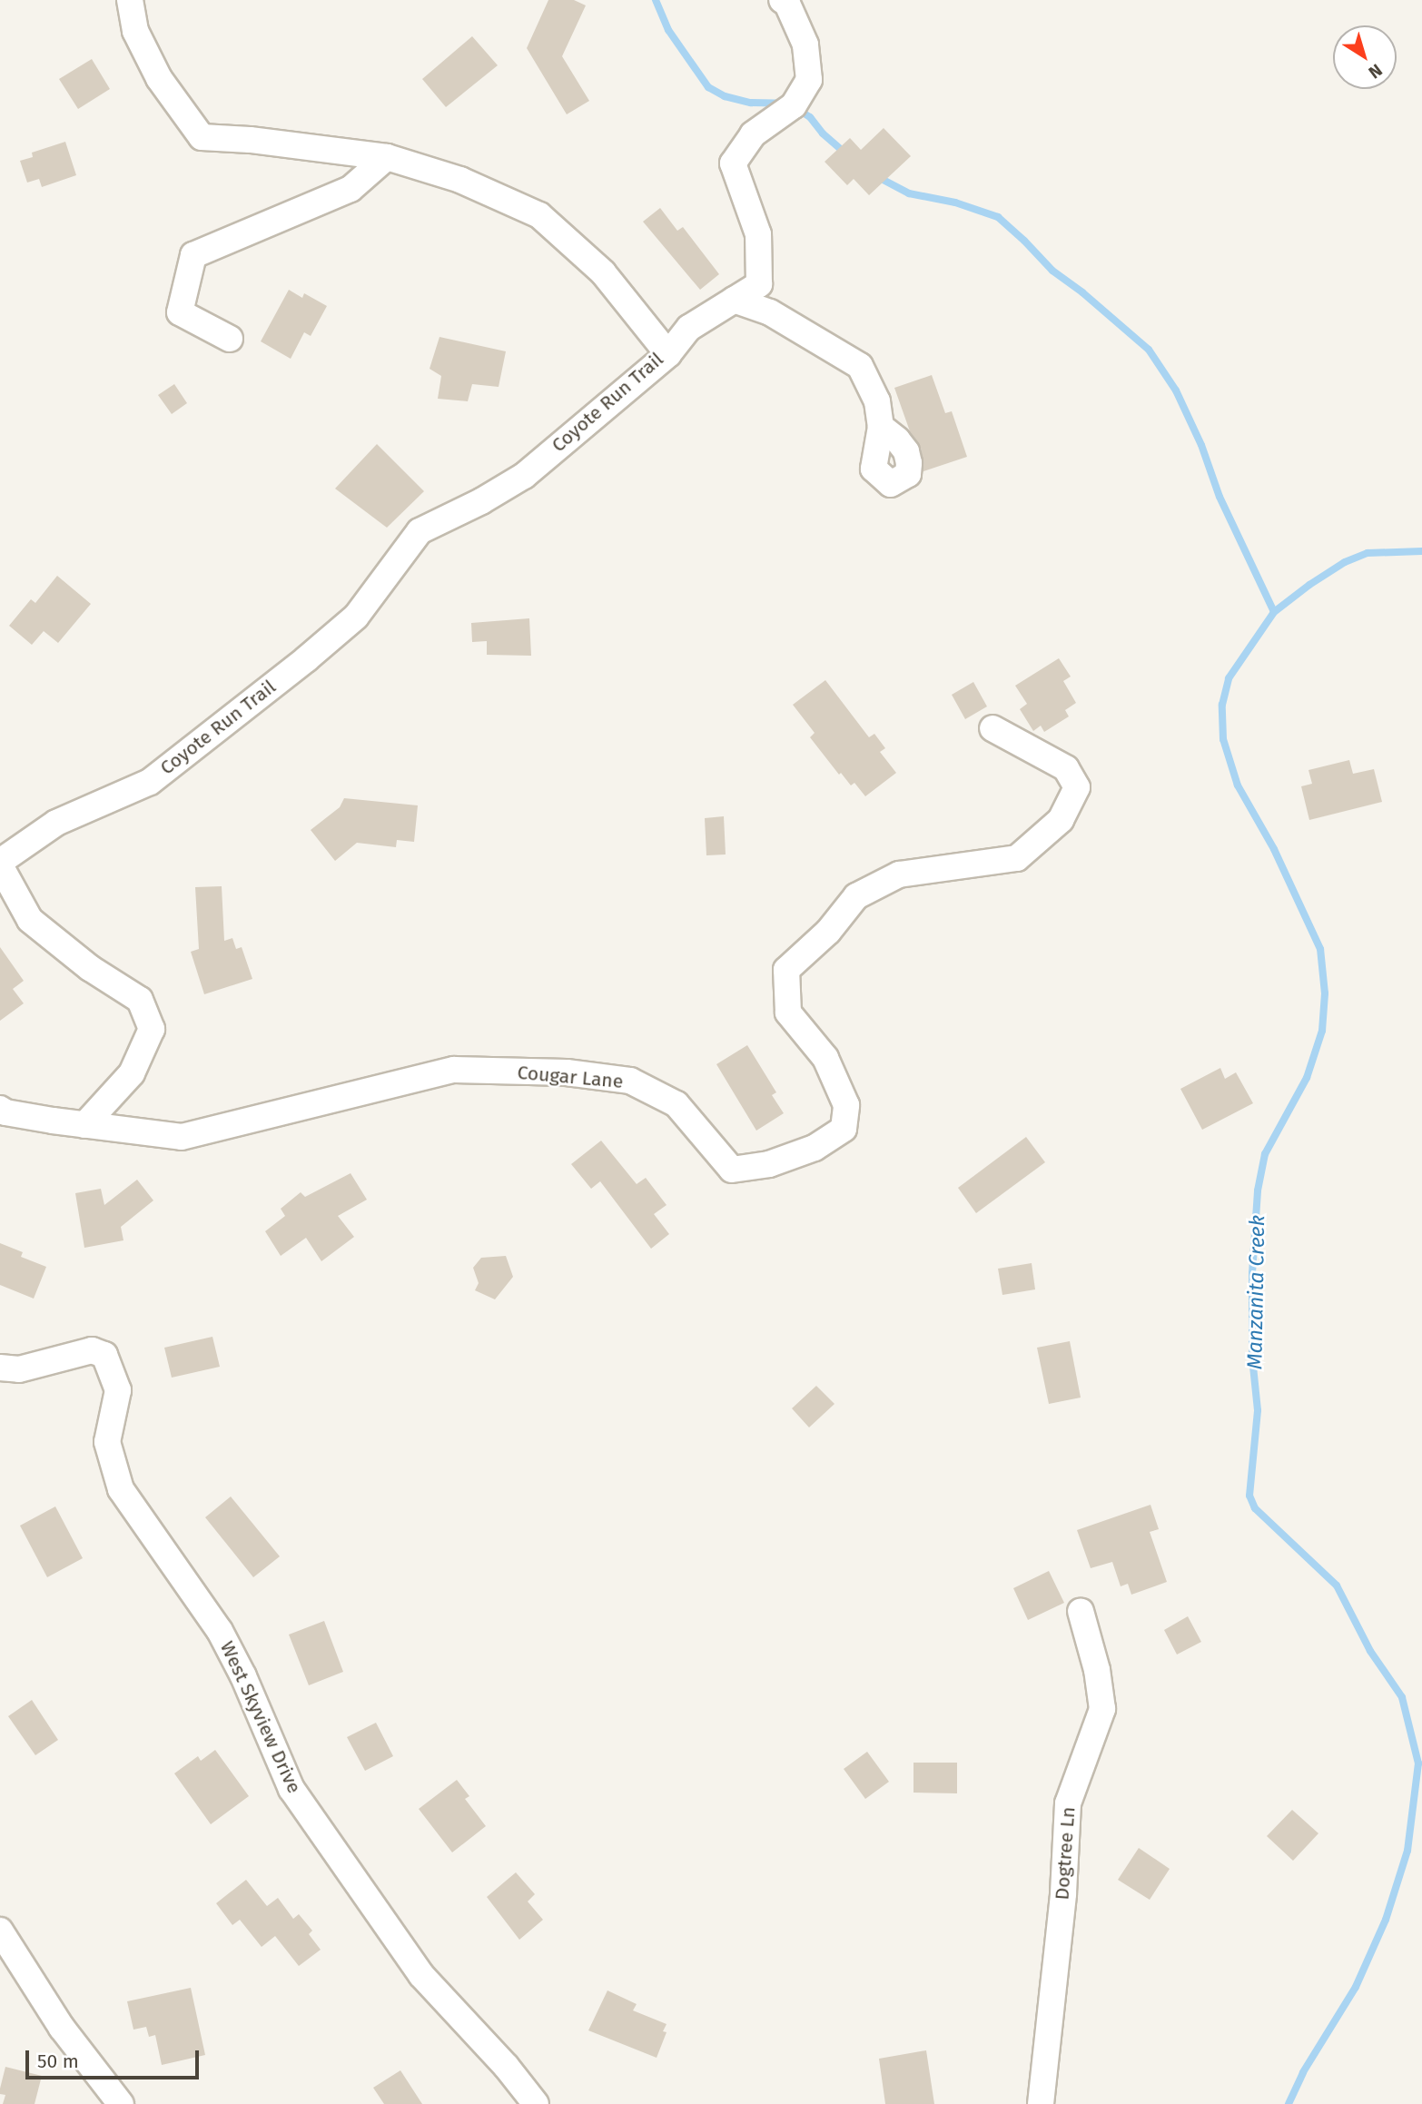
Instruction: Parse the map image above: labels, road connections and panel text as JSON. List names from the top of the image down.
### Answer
{
  "streets": {
    "street": [
      "Coyote Run Trail",
      "Cougar Lane",
      "West Skyview Drive",
      "Dogtree Ln"
    ]
  },
  "crossings": [
    ["Coyote Run Trail", "Cougar Lane"]
  ],
  "water": ["Manzanita Creek"],
  "scale_bar": "50 m",
  "north": "bottom right"
}
